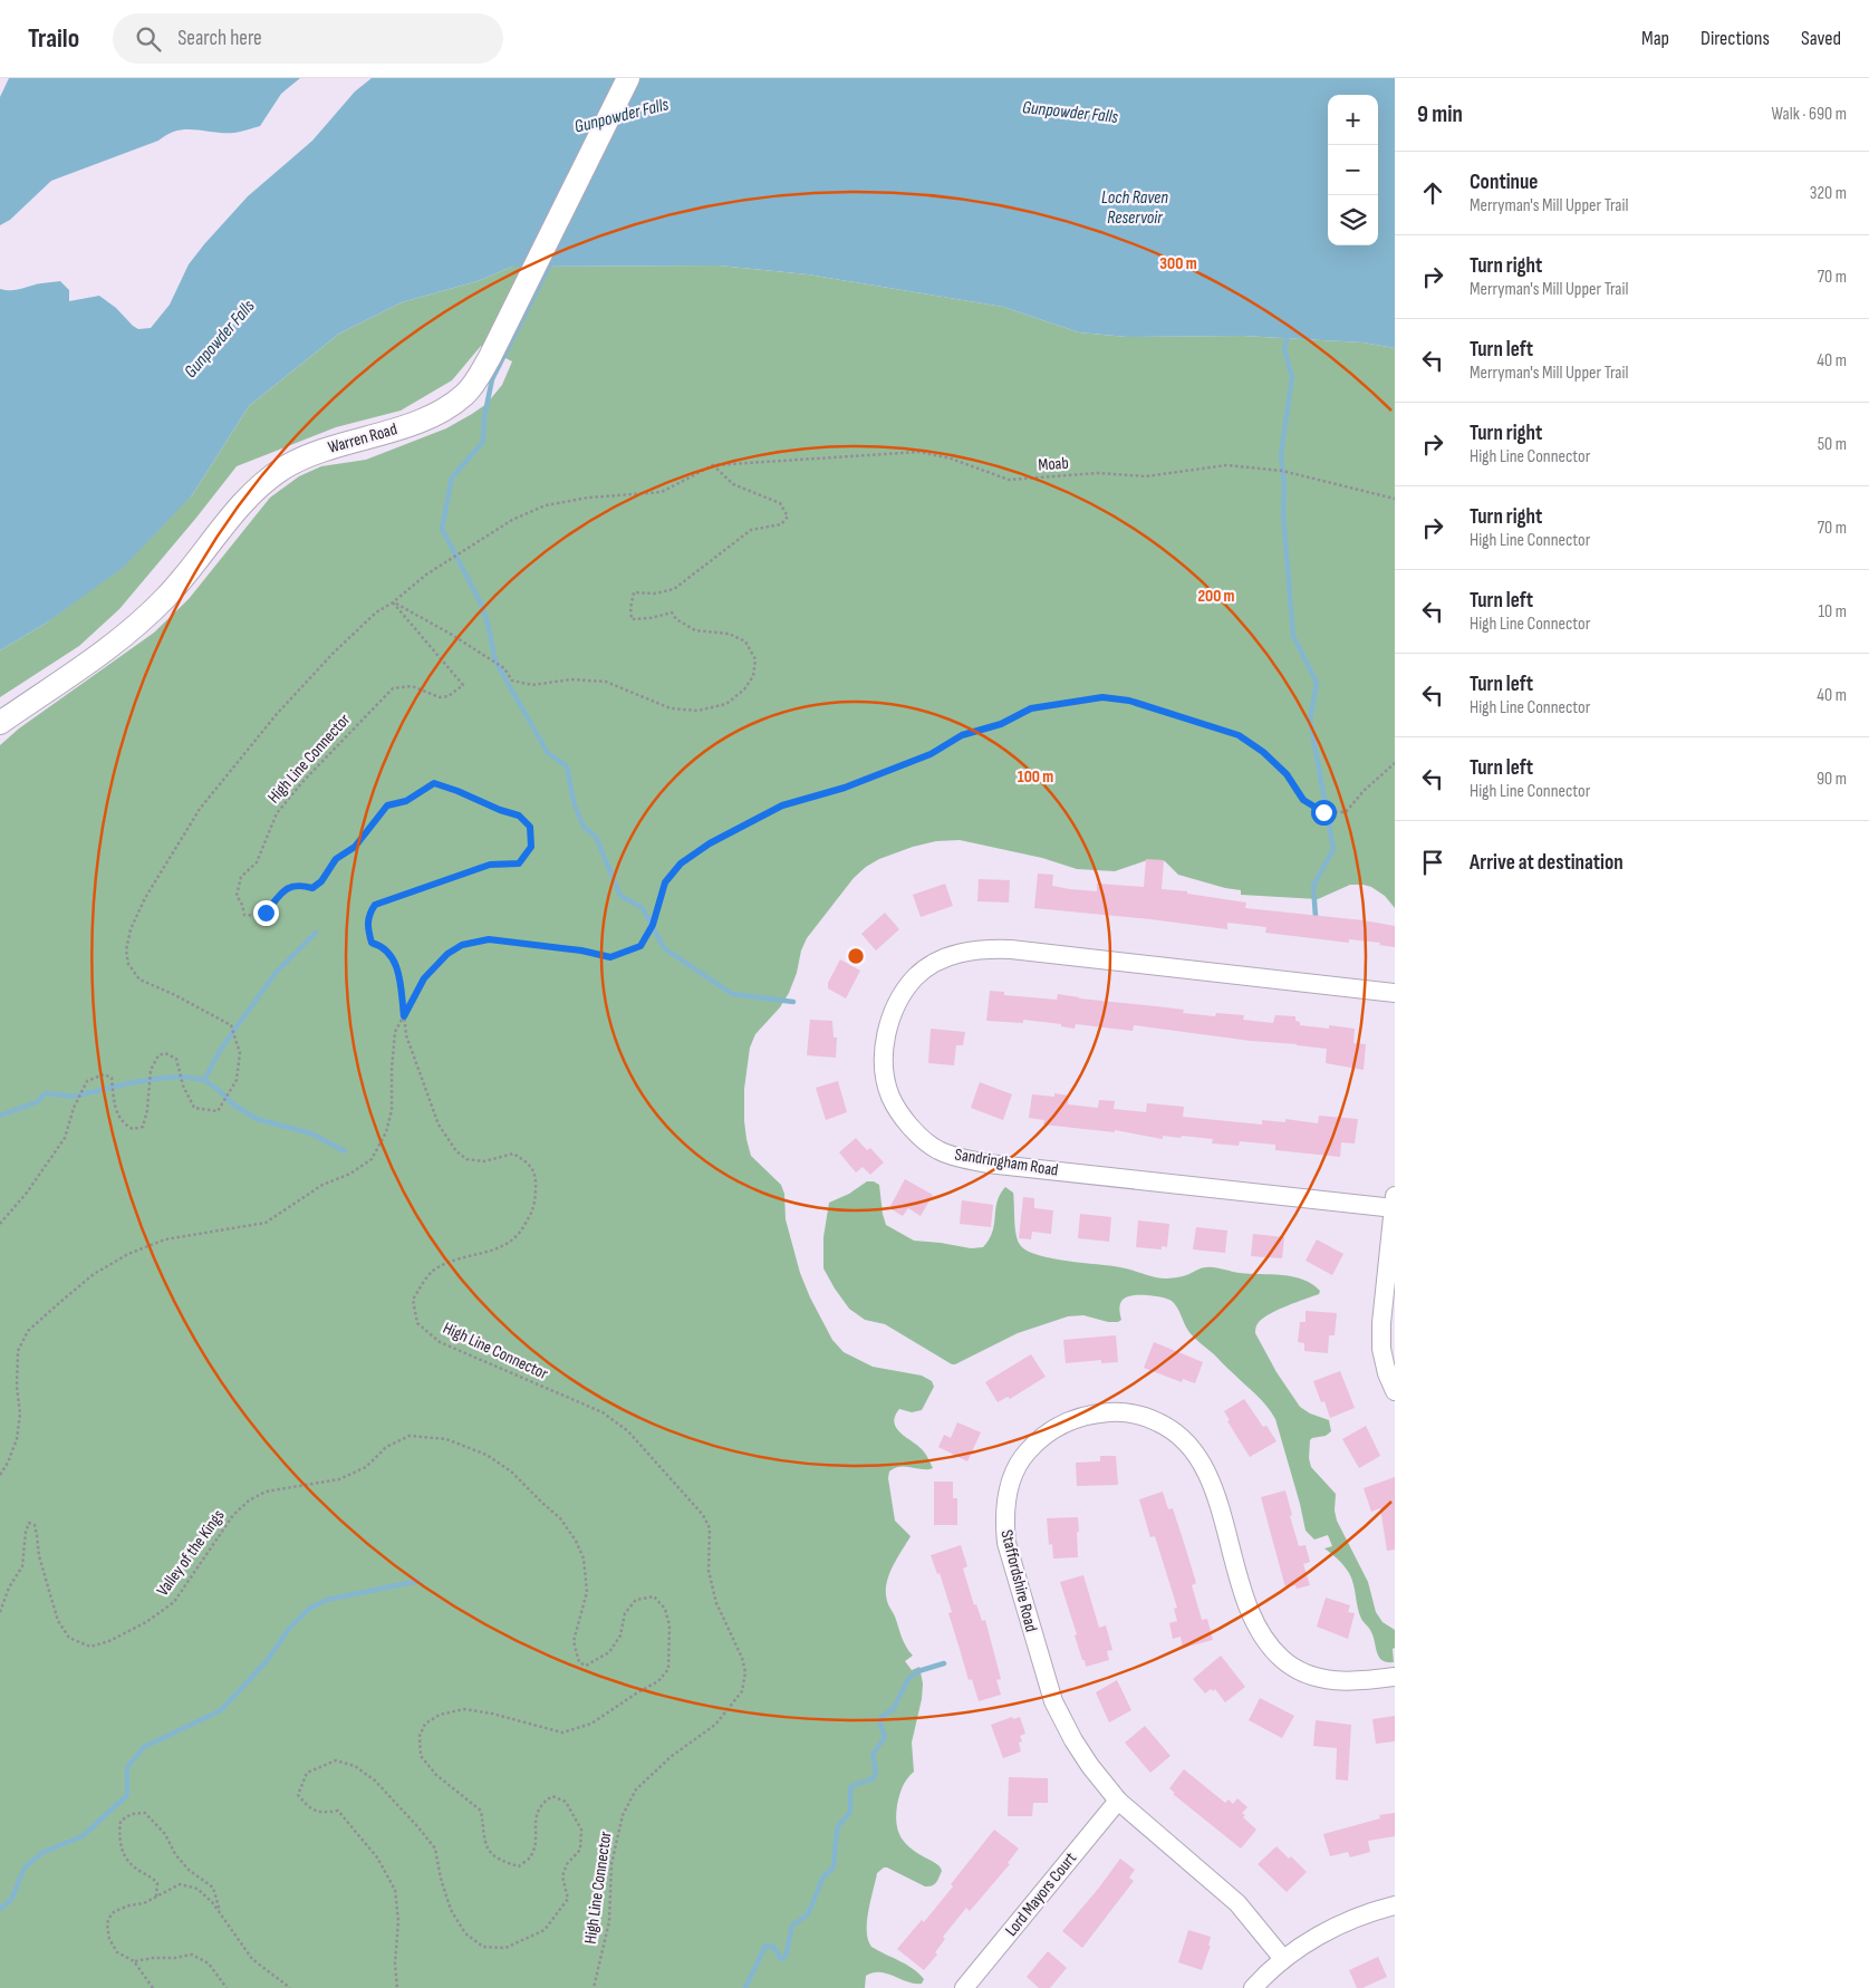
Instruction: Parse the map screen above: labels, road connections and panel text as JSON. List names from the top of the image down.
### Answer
{
  "streets": {
    "street": [
      "Warren Road",
      "Sandringham Road",
      "Staffordshire Road",
      "Lord Mayors Court"
    ],
    "path": ["Moab", "High Line Connector", "Valley of the Kings"]
  },
  "crossings": [
    ["Staffordshire Road", "Lord Mayors Court"]
  ],
  "water": ["Gunpowder Falls", "Loch Raven Reservoir"],
  "page": {
    "header": "Trailo",
    "search": "Search here",
    "nav": ["Map", "Directions", "Saved"],
    "heading": ["9 min", "Walk · 690 m"],
    "map_buttons": ["+", "−"],
    "list": [
      ["Continue", "Merryman's Mill Upper Trail", "320 m"],
      ["Turn right", "Merryman's Mill Upper Trail", "70 m"],
      ["Turn left", "Merryman's Mill Upper Trail", "40 m"],
      ["Turn right", "High Line Connector", "50 m"],
      ["Turn right", "High Line Connector", "70 m"],
      ["Turn left", "High Line Connector", "10 m"],
      ["Turn left", "High Line Connector", "40 m"],
      ["Turn left", "High Line Connector", "90 m"],
      "Arrive at destination"
    ]
  },
  "rings": ["300 m", "200 m", "100 m"]
}
